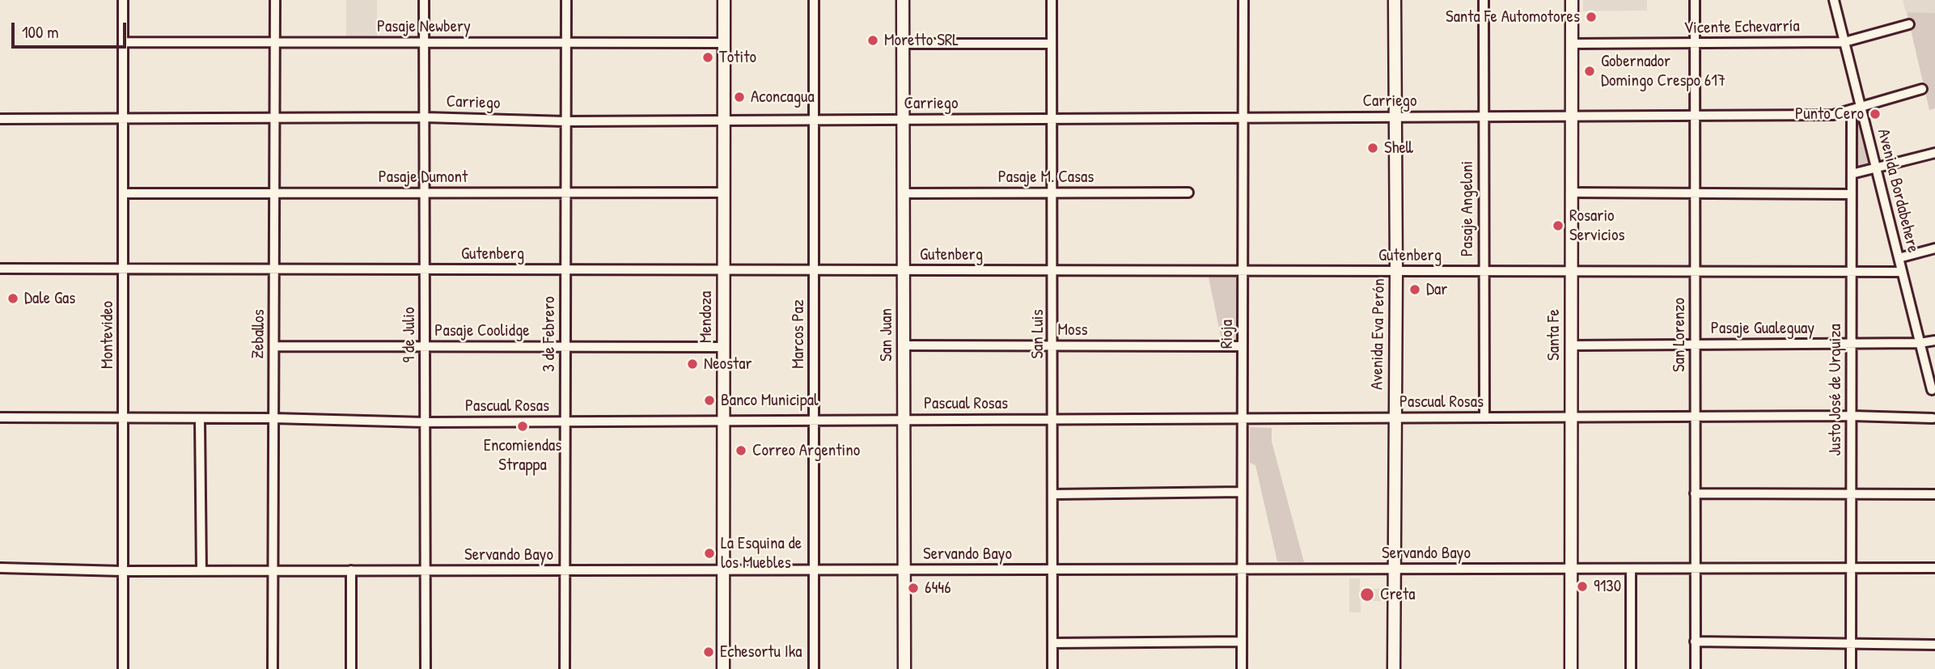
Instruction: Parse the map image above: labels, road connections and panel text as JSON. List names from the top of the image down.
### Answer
{
  "streets": {
    "main road": [
      "Mendoza",
      "Avenida Eva Perón",
      "San Juan",
      "Santa Fe"
    ],
    "street": [
      "Pasaje Newbery",
      "Vicente Echevarría",
      "Carriego",
      "Pasaje Dumont",
      "Pasaje M. Casas",
      "Avenida Bordabehere",
      "Pasaje Angeloni",
      "Gutenberg",
      "Pasaje Gualeguay",
      "Moss",
      "Pasaje Coolidge",
      "Zeballos",
      "3 de Febrero",
      "Marcos Paz",
      "San Luis",
      "Rioja",
      "Montevideo",
      "9 de Julio",
      "San Lorenzo",
      "Justo José de Urquiza",
      "Pascual Rosas",
      "Servando Bayo"
    ]
  },
  "crossings": [
    ["Pasaje Newbery", "Mendoza"],
    ["Pasaje Newbery", "Zeballos"],
    ["Pasaje Newbery", "3 de Febrero"],
    ["Pasaje Newbery", "Montevideo"],
    ["Pasaje Newbery", "9 de Julio"],
    ["Vicente Echevarría", "Avenida Bordabehere"],
    ["Vicente Echevarría", "Santa Fe"],
    ["Vicente Echevarría", "San Lorenzo"],
    ["Carriego", "Avenida Bordabehere"],
    ["Carriego", "Pasaje Angeloni"],
    ["Carriego", "Mendoza"],
    ["Carriego", "Zeballos"],
    ["Carriego", "3 de Febrero"],
    ["Carriego", "Marcos Paz"],
    ["Carriego", "San Luis"],
    ["Carriego", "Rioja"],
    ["Carriego", "Avenida Eva Perón"],
    ["Carriego", "Montevideo"],
    ["Carriego", "9 de Julio"],
    ["Carriego", "San Juan"],
    ["Carriego", "Santa Fe"],
    ["Carriego", "San Lorenzo"],
    ["Carriego", "Justo José de Urquiza"],
    ["Pasaje Dumont", "Mendoza"],
    ["Pasaje Dumont", "Zeballos"],
    ["Pasaje Dumont", "3 de Febrero"],
    ["Pasaje Dumont", "Montevideo"],
    ["Pasaje Dumont", "9 de Julio"],
    ["Pasaje M. Casas", "San Luis"],
    ["Pasaje M. Casas", "San Juan"],
    ["Avenida Bordabehere", "Gutenberg"],
    ["Avenida Bordabehere", "Pasaje Gualeguay"],
    ["Pasaje Angeloni", "Gutenberg"],
    ["Pasaje Angeloni", "Pascual Rosas"],
    ["Gutenberg", "Mendoza"],
    ["Gutenberg", "Zeballos"],
    ["Gutenberg", "3 de Febrero"],
    ["Gutenberg", "Marcos Paz"],
    ["Gutenberg", "San Luis"],
    ["Gutenberg", "Rioja"],
    ["Gutenberg", "Avenida Eva Perón"],
    ["Gutenberg", "Montevideo"],
    ["Gutenberg", "9 de Julio"],
    ["Gutenberg", "San Juan"],
    ["Gutenberg", "Santa Fe"],
    ["Gutenberg", "San Lorenzo"],
    ["Gutenberg", "Justo José de Urquiza"],
    ["Mendoza", "Pasaje Coolidge"],
    ["Mendoza", "Pascual Rosas"],
    ["Mendoza", "Servando Bayo"],
    ["Pasaje Gualeguay", "Santa Fe"],
    ["Pasaje Gualeguay", "San Lorenzo"],
    ["Pasaje Gualeguay", "Justo José de Urquiza"],
    ["Moss", "San Luis"],
    ["Moss", "Rioja"],
    ["Moss", "San Juan"],
    ["Pasaje Coolidge", "Zeballos"],
    ["Pasaje Coolidge", "3 de Febrero"],
    ["Pasaje Coolidge", "9 de Julio"],
    ["Zeballos", "Pascual Rosas"],
    ["Zeballos", "Servando Bayo"],
    ["3 de Febrero", "Pascual Rosas"],
    ["3 de Febrero", "Servando Bayo"],
    ["Marcos Paz", "Pascual Rosas"],
    ["Marcos Paz", "Servando Bayo"],
    ["San Luis", "Pascual Rosas"],
    ["San Luis", "Servando Bayo"],
    ["Rioja", "Pascual Rosas"],
    ["Rioja", "Servando Bayo"],
    ["Avenida Eva Perón", "Pascual Rosas"],
    ["Avenida Eva Perón", "Servando Bayo"],
    ["Montevideo", "Pascual Rosas"],
    ["Montevideo", "Servando Bayo"],
    ["9 de Julio", "Pascual Rosas"],
    ["9 de Julio", "Servando Bayo"],
    ["San Juan", "Pascual Rosas"],
    ["San Juan", "Servando Bayo"],
    ["Santa Fe", "Pascual Rosas"],
    ["Santa Fe", "Servando Bayo"],
    ["San Lorenzo", "Pascual Rosas"],
    ["San Lorenzo", "Servando Bayo"],
    ["Justo José de Urquiza", "Pascual Rosas"],
    ["Justo José de Urquiza", "Servando Bayo"]
  ],
  "places": [
    "Santa Fe Automotores",
    "Moretto SRL",
    "Totito",
    "Gobernador Domingo Crespo 617",
    "Aconcagua",
    "Punto Cero",
    "Shell",
    "Rosario Servicios",
    "Dar",
    "Dale Gas",
    "Neostar",
    "Banco Municipal",
    "Encomiendas Strappa",
    "Correo Argentino",
    "La Esquina de los Muebles",
    "9130",
    "6446",
    "Creta",
    "Echesortu Ika"
  ],
  "scale_bar": "100 m"
}
